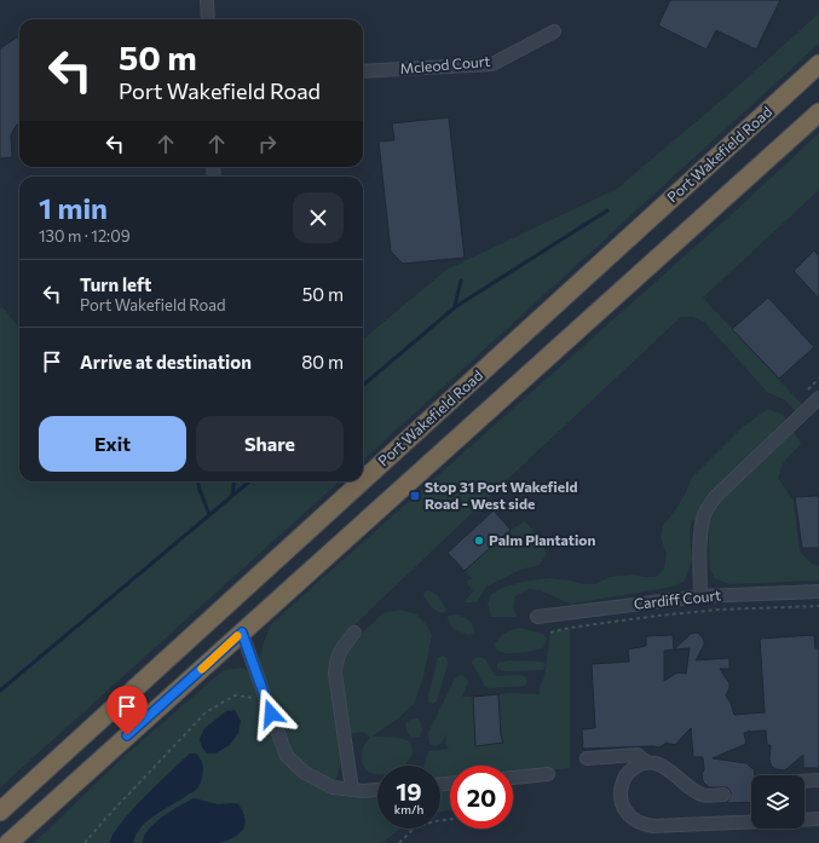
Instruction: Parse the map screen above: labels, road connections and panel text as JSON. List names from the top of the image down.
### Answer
{
  "streets": {
    "highway": ["Port Wakefield Road"],
    "street": ["Mcleod Court", "Cardiff Court"]
  },
  "places": {
    "transit": ["Stop 31 Port Wakefield Road - West side"],
    "other": ["Palm Plantation"]
  },
  "page": {
    "turn": ["50 m", "Port Wakefield Road"],
    "heading": ["1 min", "130 m · 12:09"],
    "list": [
      {
        "name": "Turn left",
        "note": "Port Wakefield Road",
        "value": "50 m"
      },
      {
        "name": "Arrive at destination",
        "value": "80 m"
      }
    ],
    "buttons": ["Exit", "Share"],
    "speed": "19 km/h",
    "limit": "20"
  }
}
